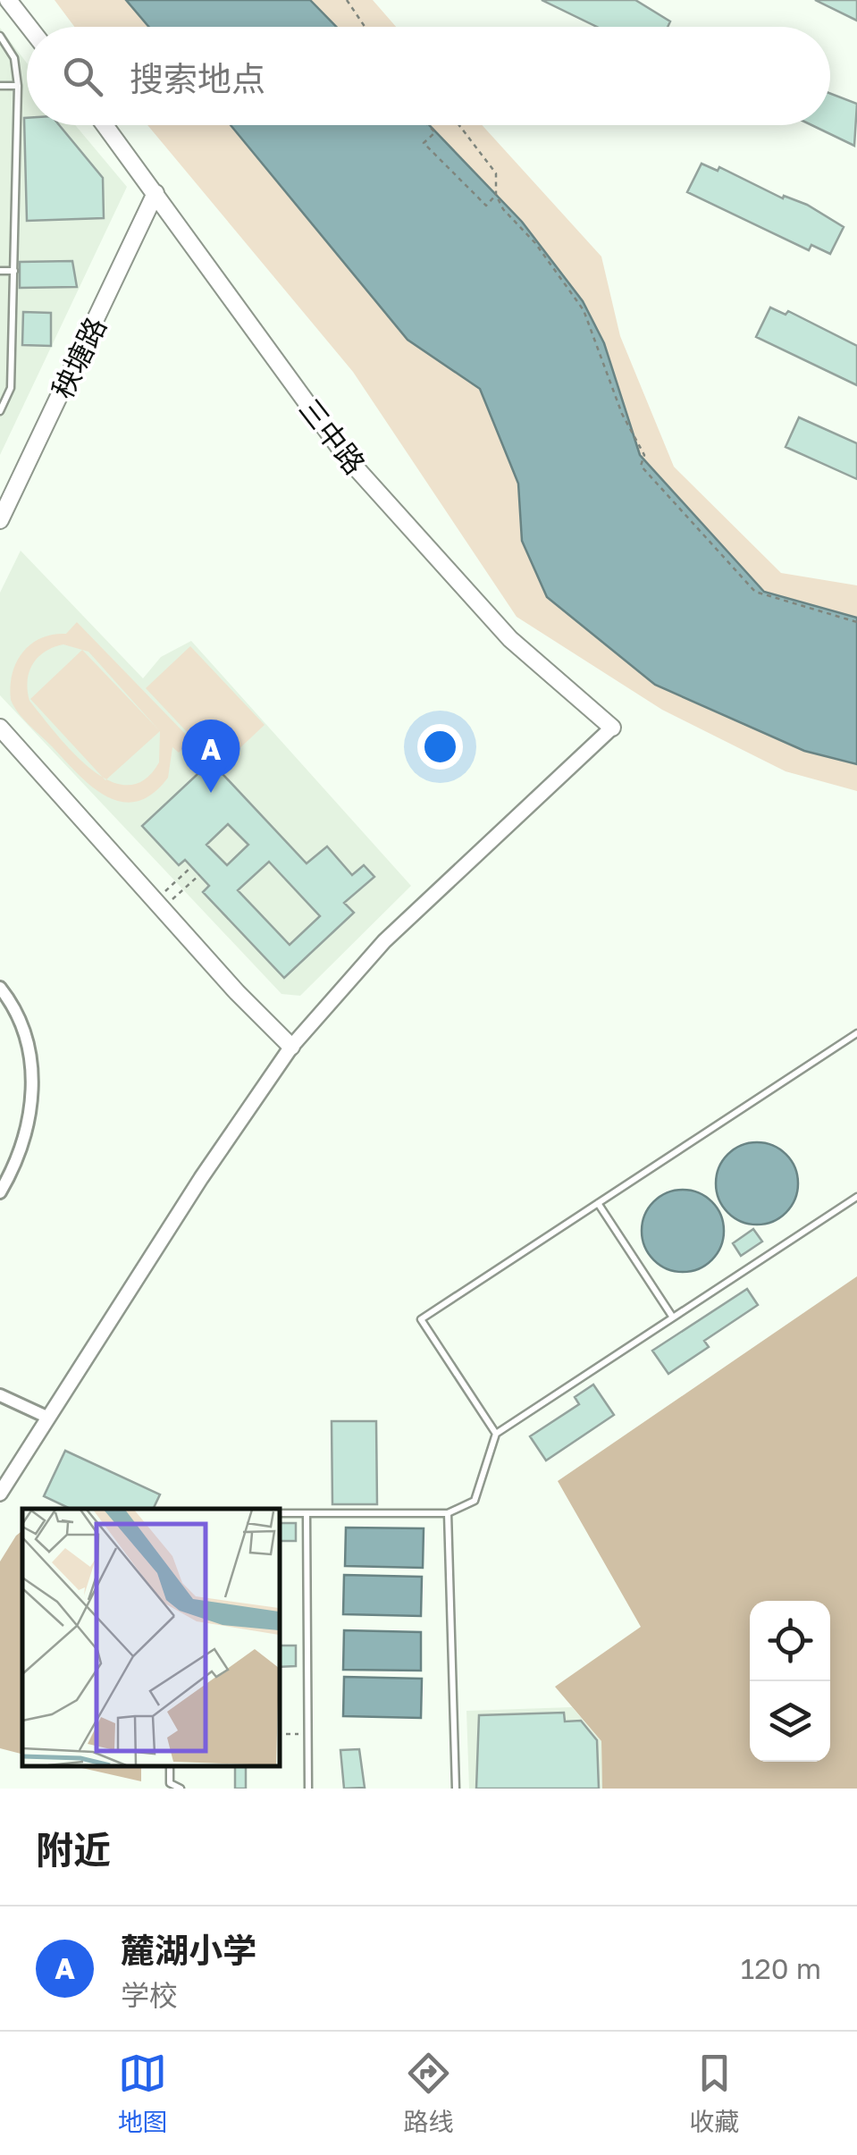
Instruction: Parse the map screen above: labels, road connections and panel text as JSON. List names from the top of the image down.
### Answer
{
  "streets": {
    "main road": ["秧塘路", "三中路"]
  },
  "crossings": [
    ["秧塘路", "三中路"]
  ],
  "page": {
    "search": "搜索地点",
    "pins": "A",
    "heading": "附近",
    "list": [
      {
        "mark": "A",
        "name": "麓湖小学",
        "note": "学校",
        "value": "120 m"
      }
    ],
    "nav": ["地图", "路线", "收藏"]
  }
}
